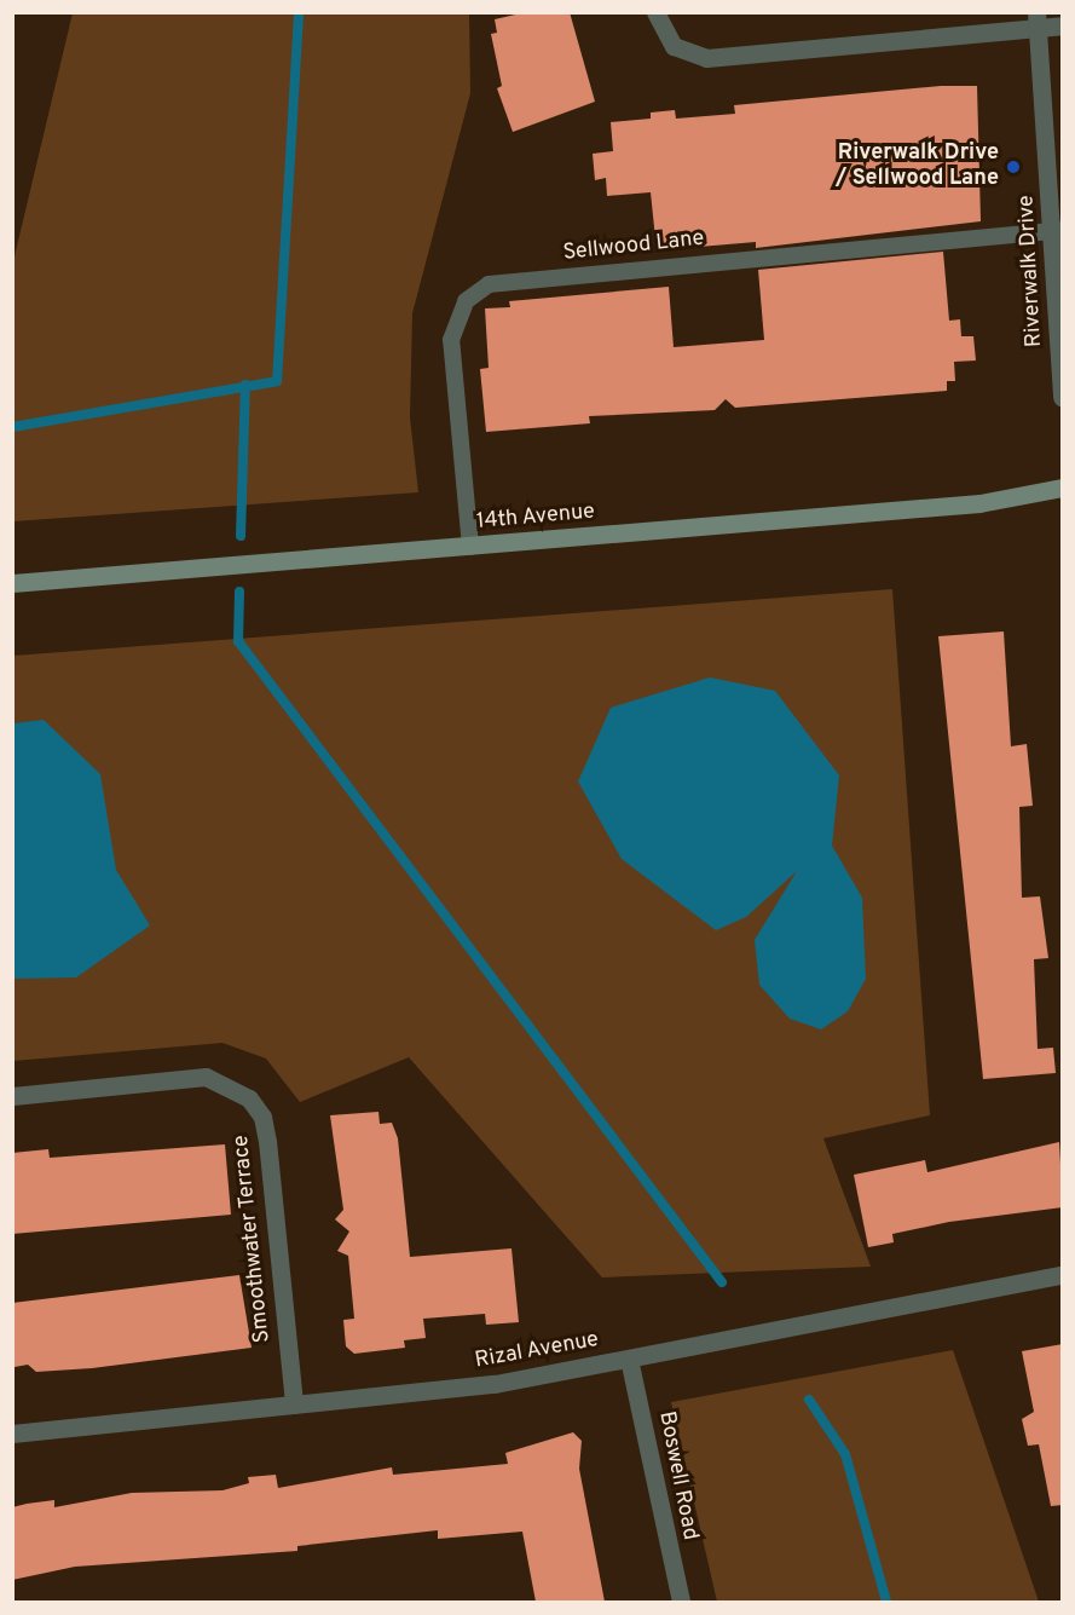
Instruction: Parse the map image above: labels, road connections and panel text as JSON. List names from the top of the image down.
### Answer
{
  "streets": {
    "main road": ["14th Avenue"],
    "street": [
      "Riverwalk Drive",
      "Smoothwater Terrace",
      "Rizal Avenue",
      "Boswell Road"
    ],
    "lane": ["Sellwood Lane"]
  },
  "crossings": [
    ["Sellwood Lane", "Riverwalk Drive"],
    ["Sellwood Lane", "14th Avenue"],
    ["Smoothwater Terrace", "Rizal Avenue"],
    ["Rizal Avenue", "Boswell Road"]
  ],
  "places": ["Riverwalk Drive / Sellwood Lane"]
}
